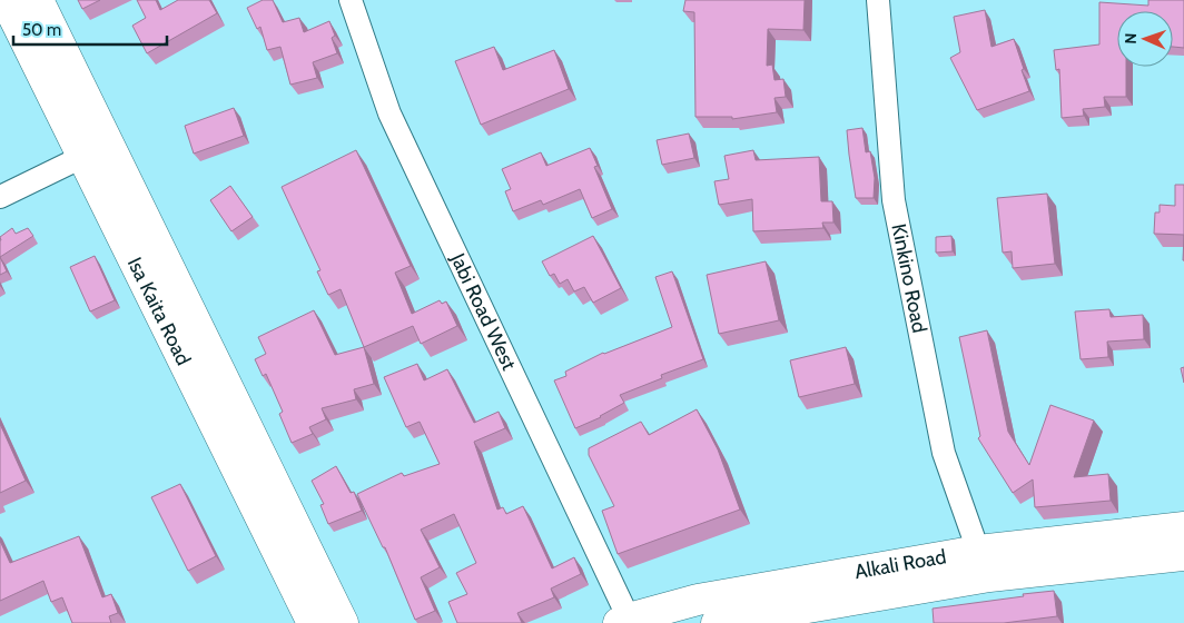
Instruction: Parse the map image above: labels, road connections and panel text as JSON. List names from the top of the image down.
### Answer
{
  "streets": {
    "main road": ["Isa Kaita Road", "Alkali Road"],
    "street": ["Kinkino Road", "Jabi Road West"]
  },
  "crossings": [
    ["Kinkino Road", "Alkali Road"],
    ["Jabi Road West", "Alkali Road"]
  ],
  "scale_bar": "50 m",
  "north": "left"
}
